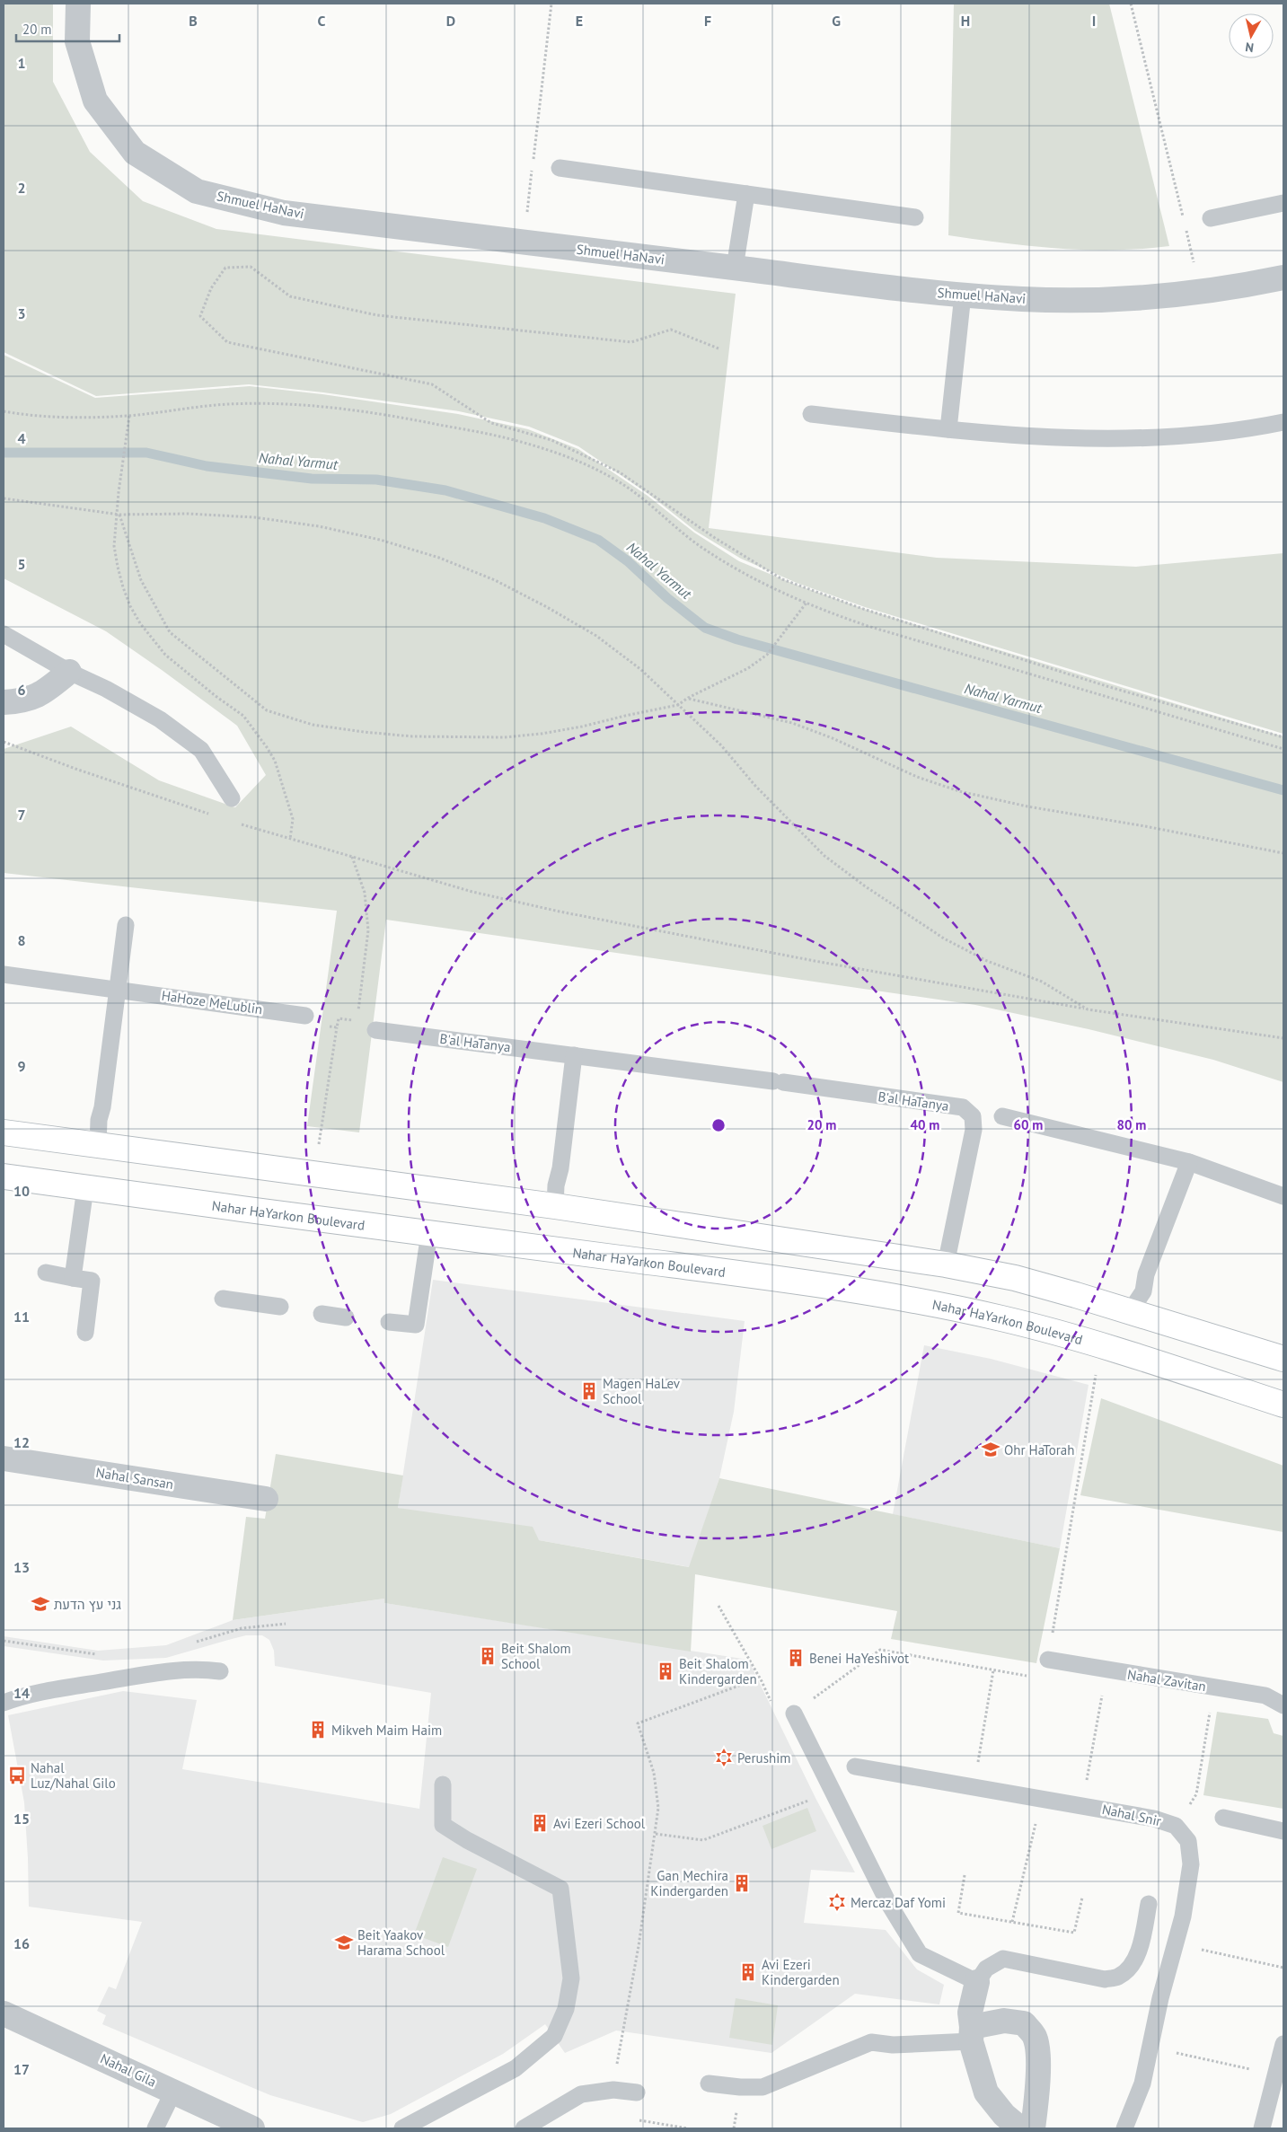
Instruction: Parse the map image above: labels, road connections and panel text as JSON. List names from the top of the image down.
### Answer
{
  "streets": {
    "main road": ["Nahar HaYarkon Boulevard"],
    "street": ["Shmuel HaNavi", "Nahal Sansan", "Nahal Gila"],
    "lane": [
      "HaHoze MeLublin",
      "B'al HaTanya",
      "Nahal Zavitan",
      "Nahal Snir"
    ]
  },
  "water": ["Nahal Yarmut"],
  "places": {
    "building": [
      "Magen HaLev School",
      "Beit Shalom School",
      "Benei HaYeshivot",
      "Beit Shalom Kindergarden",
      "Mikveh Maim Haim",
      "Avi Ezeri School",
      "Gan Mechira Kindergarden",
      "Avi Ezeri Kindergarden"
    ],
    "school or university": ["Ohr HaTorah", "גני עץ הדעת", "Beit Yaakov Harama School"],
    "synagogue": ["Perushim", "Mercaz Daf Yomi"],
    "bus stop": ["Nahal Luz/Nahal Gilo"]
  },
  "scale_bar": "20 m",
  "north": "bottom",
  "grid": {
    "columns": [
      "B",
      "C",
      "D",
      "E",
      "F",
      "G",
      "H",
      "I"
    ],
    "rows": [
      "1",
      "2",
      "3",
      "4",
      "5",
      "6",
      "7",
      "8",
      "9",
      "10",
      "11",
      "12",
      "13",
      "14",
      "15",
      "16",
      "17"
    ]
  },
  "rings": [
    "20 m",
    "40 m",
    "60 m",
    "80 m"
  ]
}
